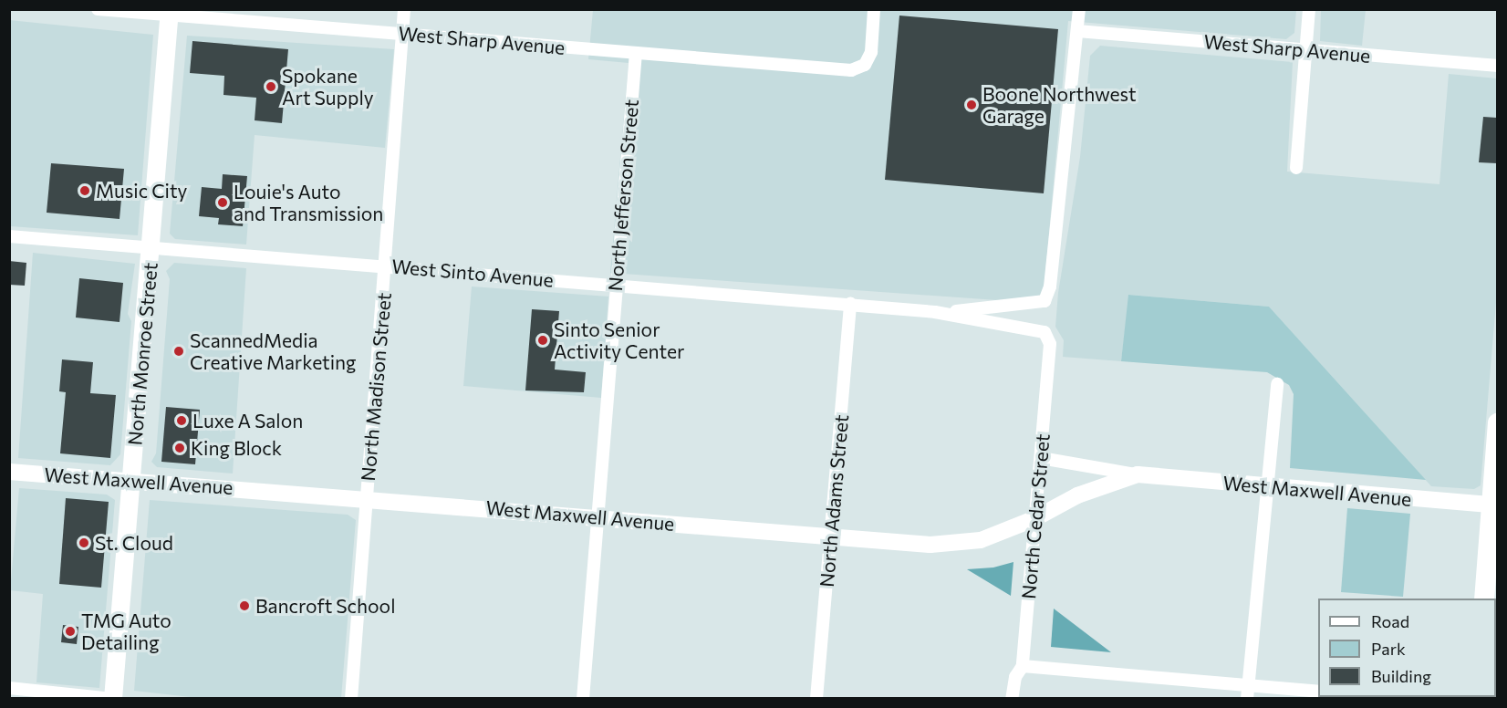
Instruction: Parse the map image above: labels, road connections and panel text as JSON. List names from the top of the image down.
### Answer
{
  "streets": {
    "main road": ["North Monroe Street"],
    "street": [
      "West Sharp Avenue",
      "North Jefferson Street",
      "West Sinto Avenue",
      "North Madison Street",
      "West Maxwell Avenue",
      "North Adams Street",
      "North Cedar Street"
    ]
  },
  "crossings": [
    ["West Sharp Avenue", "North Jefferson Street"],
    ["West Sharp Avenue", "West Sinto Avenue"],
    ["West Sharp Avenue", "North Monroe Street"],
    ["West Sharp Avenue", "North Madison Street"],
    ["North Jefferson Street", "West Sinto Avenue"],
    ["North Jefferson Street", "West Maxwell Avenue"],
    ["West Sinto Avenue", "North Monroe Street"],
    ["West Sinto Avenue", "North Madison Street"],
    ["West Sinto Avenue", "North Adams Street"],
    ["West Sinto Avenue", "North Cedar Street"],
    ["North Monroe Street", "West Maxwell Avenue"],
    ["North Madison Street", "West Maxwell Avenue"],
    ["West Maxwell Avenue", "North Adams Street"],
    ["West Maxwell Avenue", "North Cedar Street"]
  ],
  "places": [
    "Spokane Art Supply",
    "Boone Northwest Garage",
    "Music City",
    "Louie's Auto and Transmission",
    "Sinto Senior Activity Center",
    "ScannedMedia Creative Marketing",
    "Luxe A Salon",
    "King Block",
    "St. Cloud",
    "Bancroft School",
    "TMG Auto Detailing"
  ],
  "legend": ["Road", "Park", "Building"]
}
